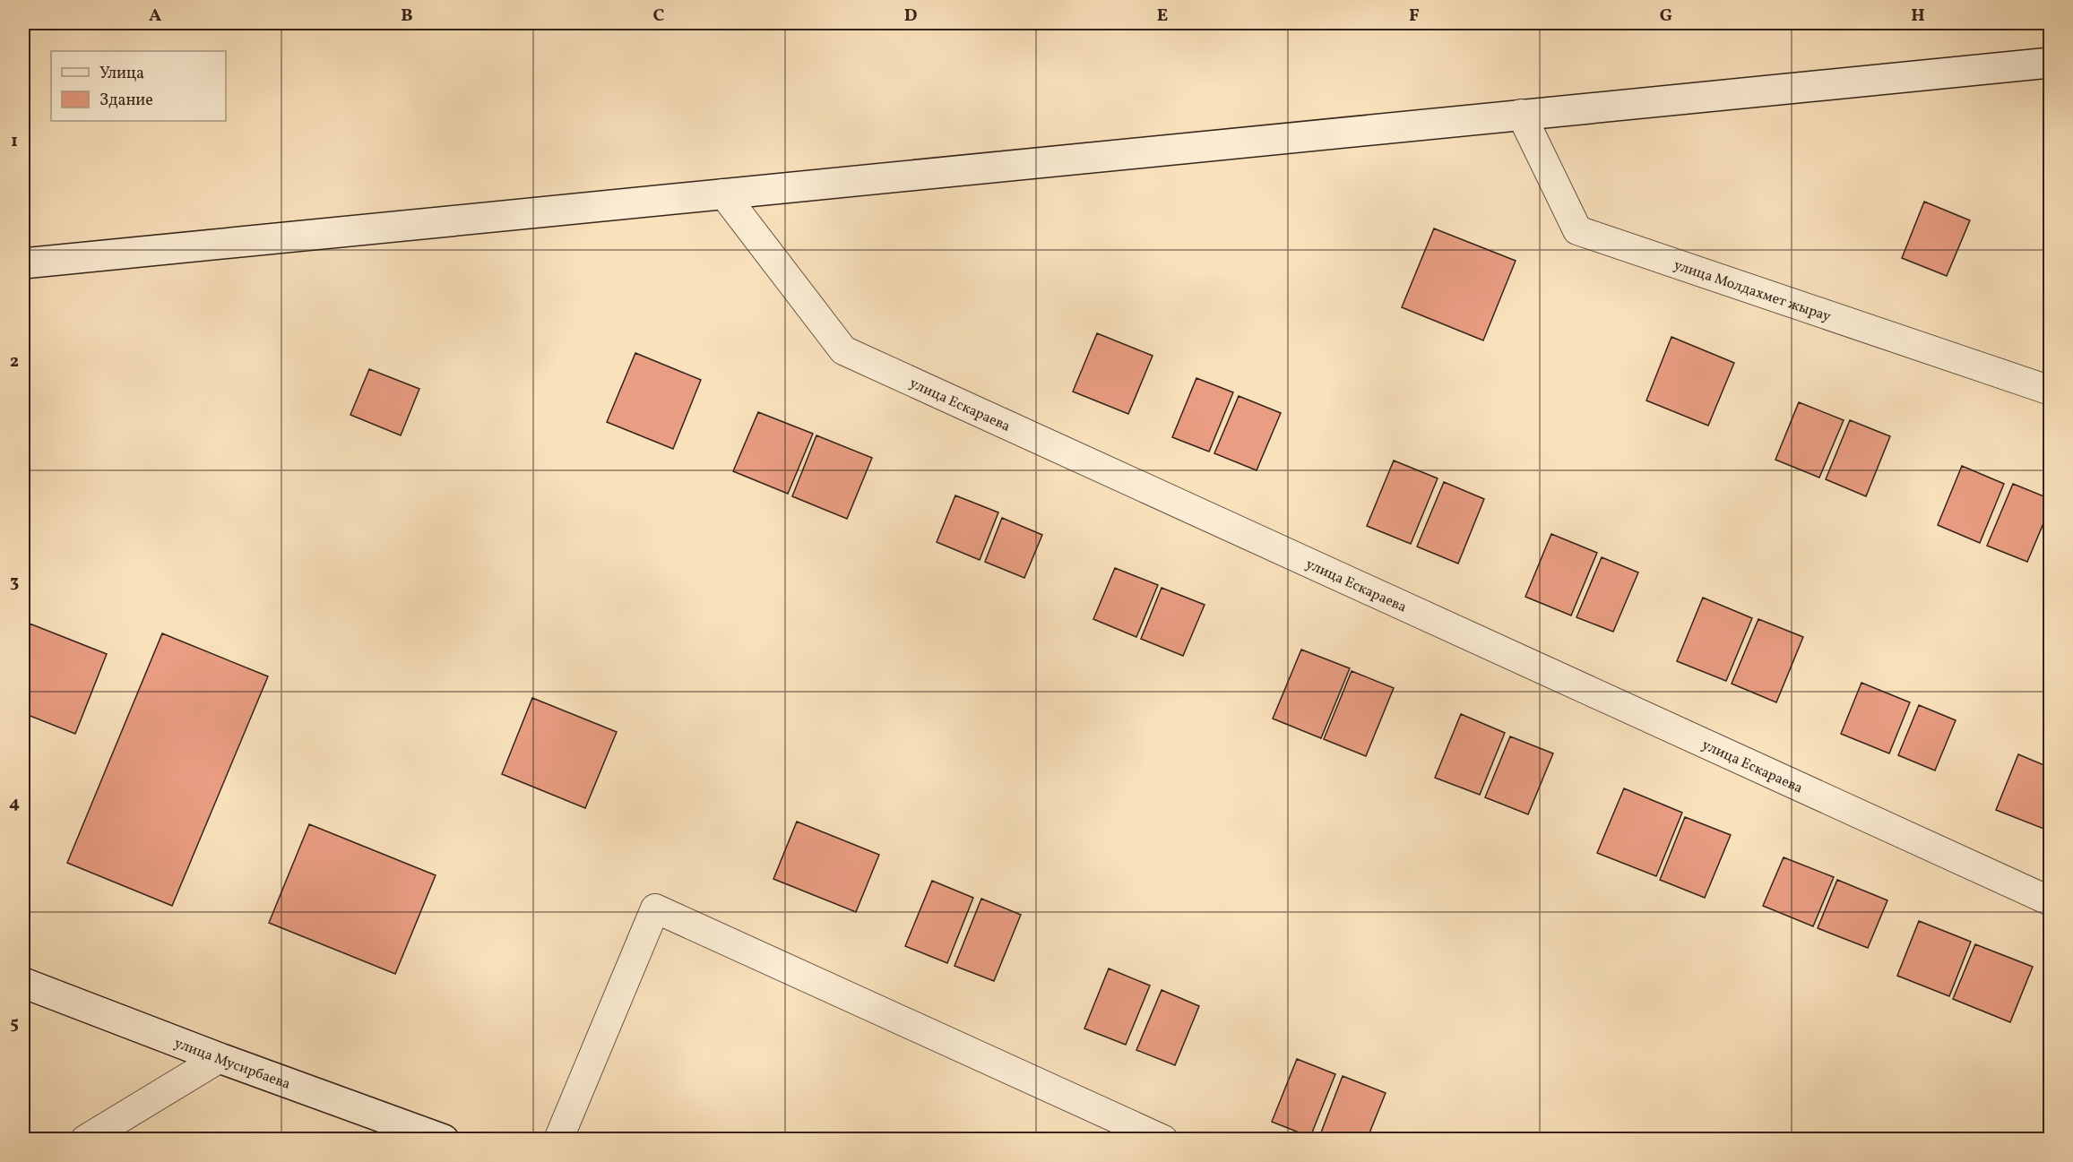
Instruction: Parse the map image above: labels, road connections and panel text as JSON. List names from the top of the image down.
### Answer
{
  "streets": {
    "main road": ["улица Мусирбаева"],
    "street": ["улица Молдахмет жырау", "улица Ескараева"]
  },
  "legend": ["Улица", "Здание"],
  "grid": {
    "columns": [
      "A",
      "B",
      "C",
      "D",
      "E",
      "F",
      "G",
      "H"
    ],
    "rows": [
      "1",
      "2",
      "3",
      "4",
      "5"
    ]
  }
}
